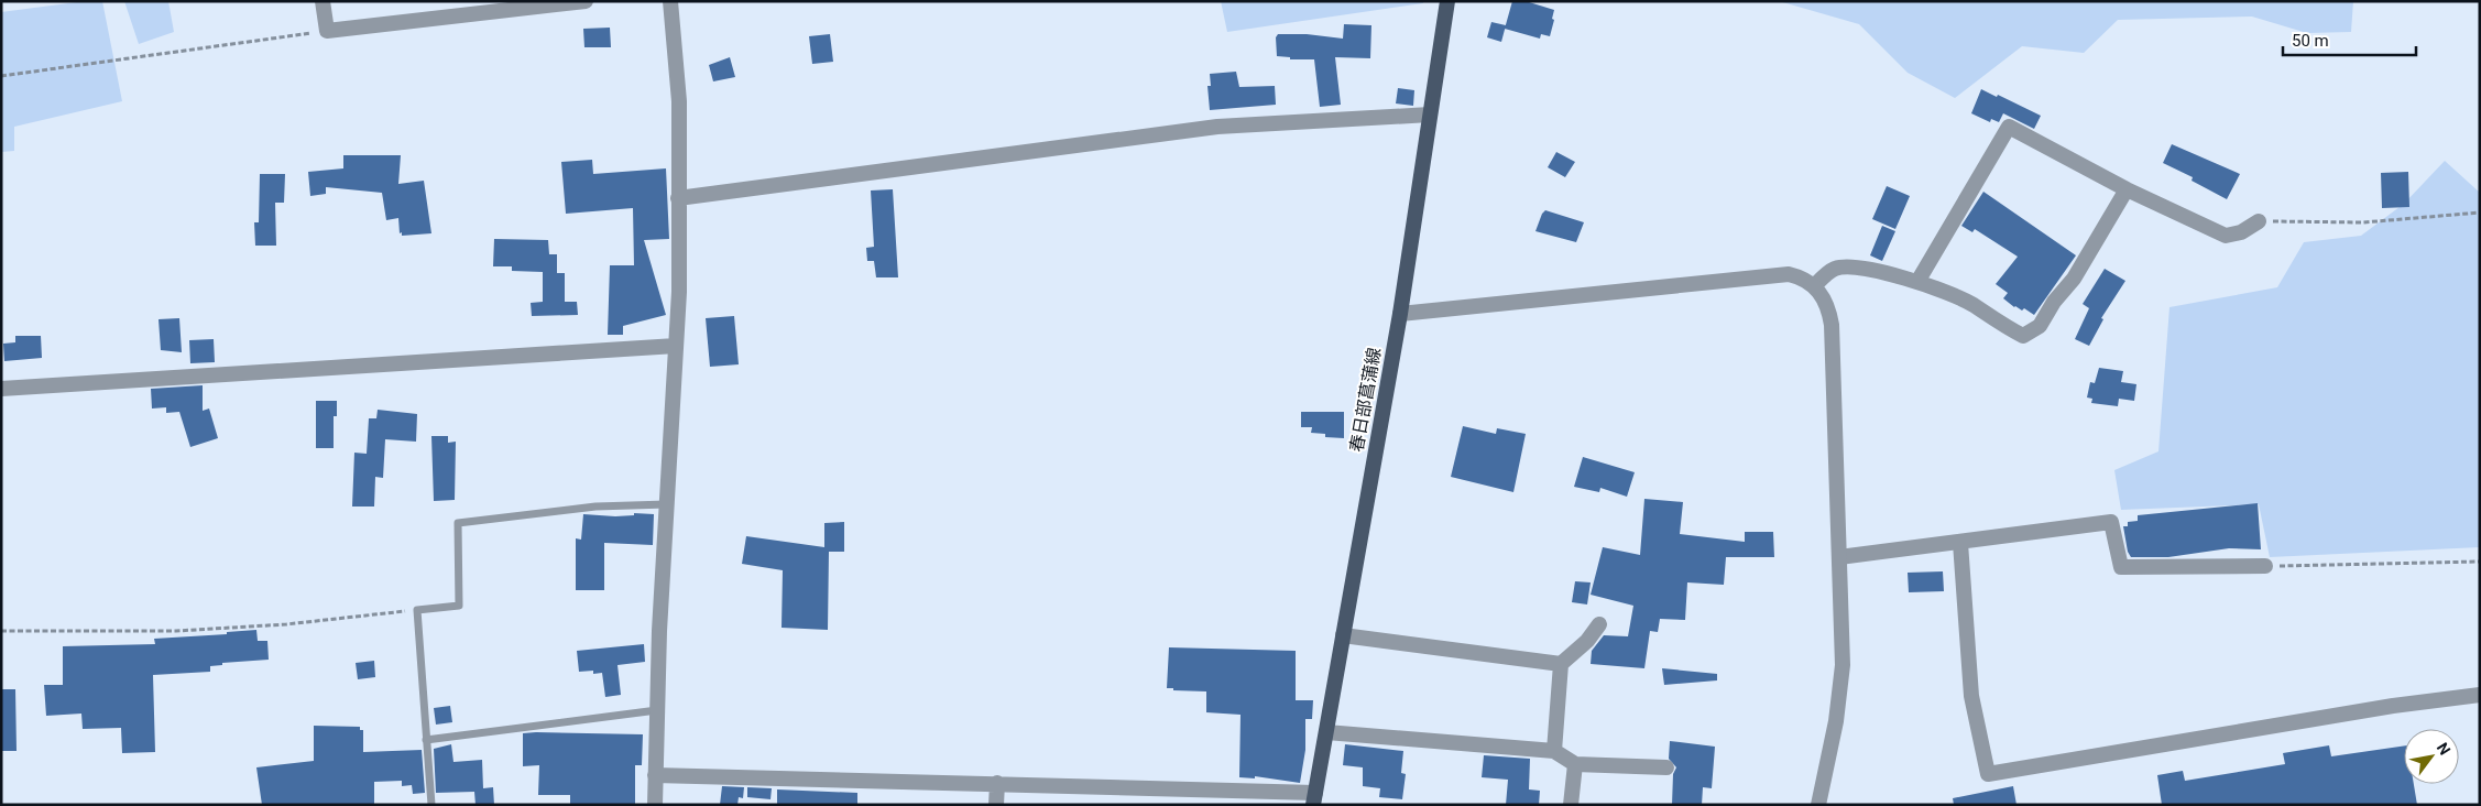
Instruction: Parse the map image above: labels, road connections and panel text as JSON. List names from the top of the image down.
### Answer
{
  "streets": {
    "main road": ["春日部菖蒲線"]
  },
  "scale_bar": "50 m",
  "north": "top right"
}
